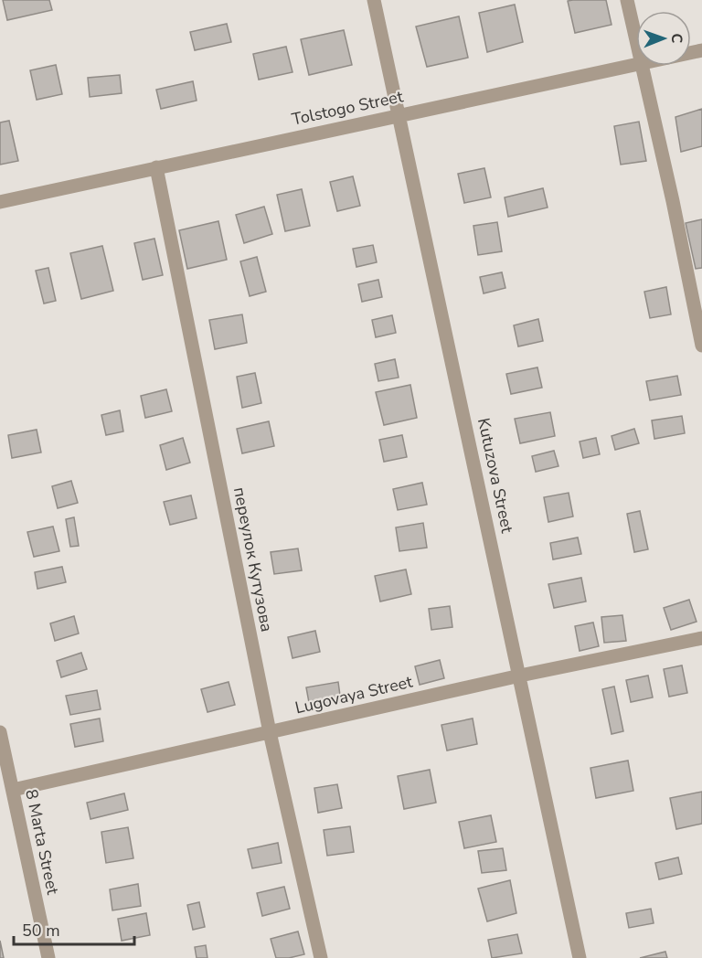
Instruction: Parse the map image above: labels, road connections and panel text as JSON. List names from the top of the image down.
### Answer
{
  "streets": {
    "street": [
      "Tolstogo Street",
      "Kutuzova Street",
      "переулок Кутузова",
      "Lugovaya Street",
      "8 Marta Street"
    ]
  },
  "crossings": [
    ["Tolstogo Street", "Kutuzova Street"],
    ["Tolstogo Street", "переулок Кутузова"],
    ["Kutuzova Street", "Lugovaya Street"],
    ["переулок Кутузова", "Lugovaya Street"],
    ["Lugovaya Street", "8 Marta Street"]
  ],
  "scale_bar": "50 m",
  "north": "right"
}
